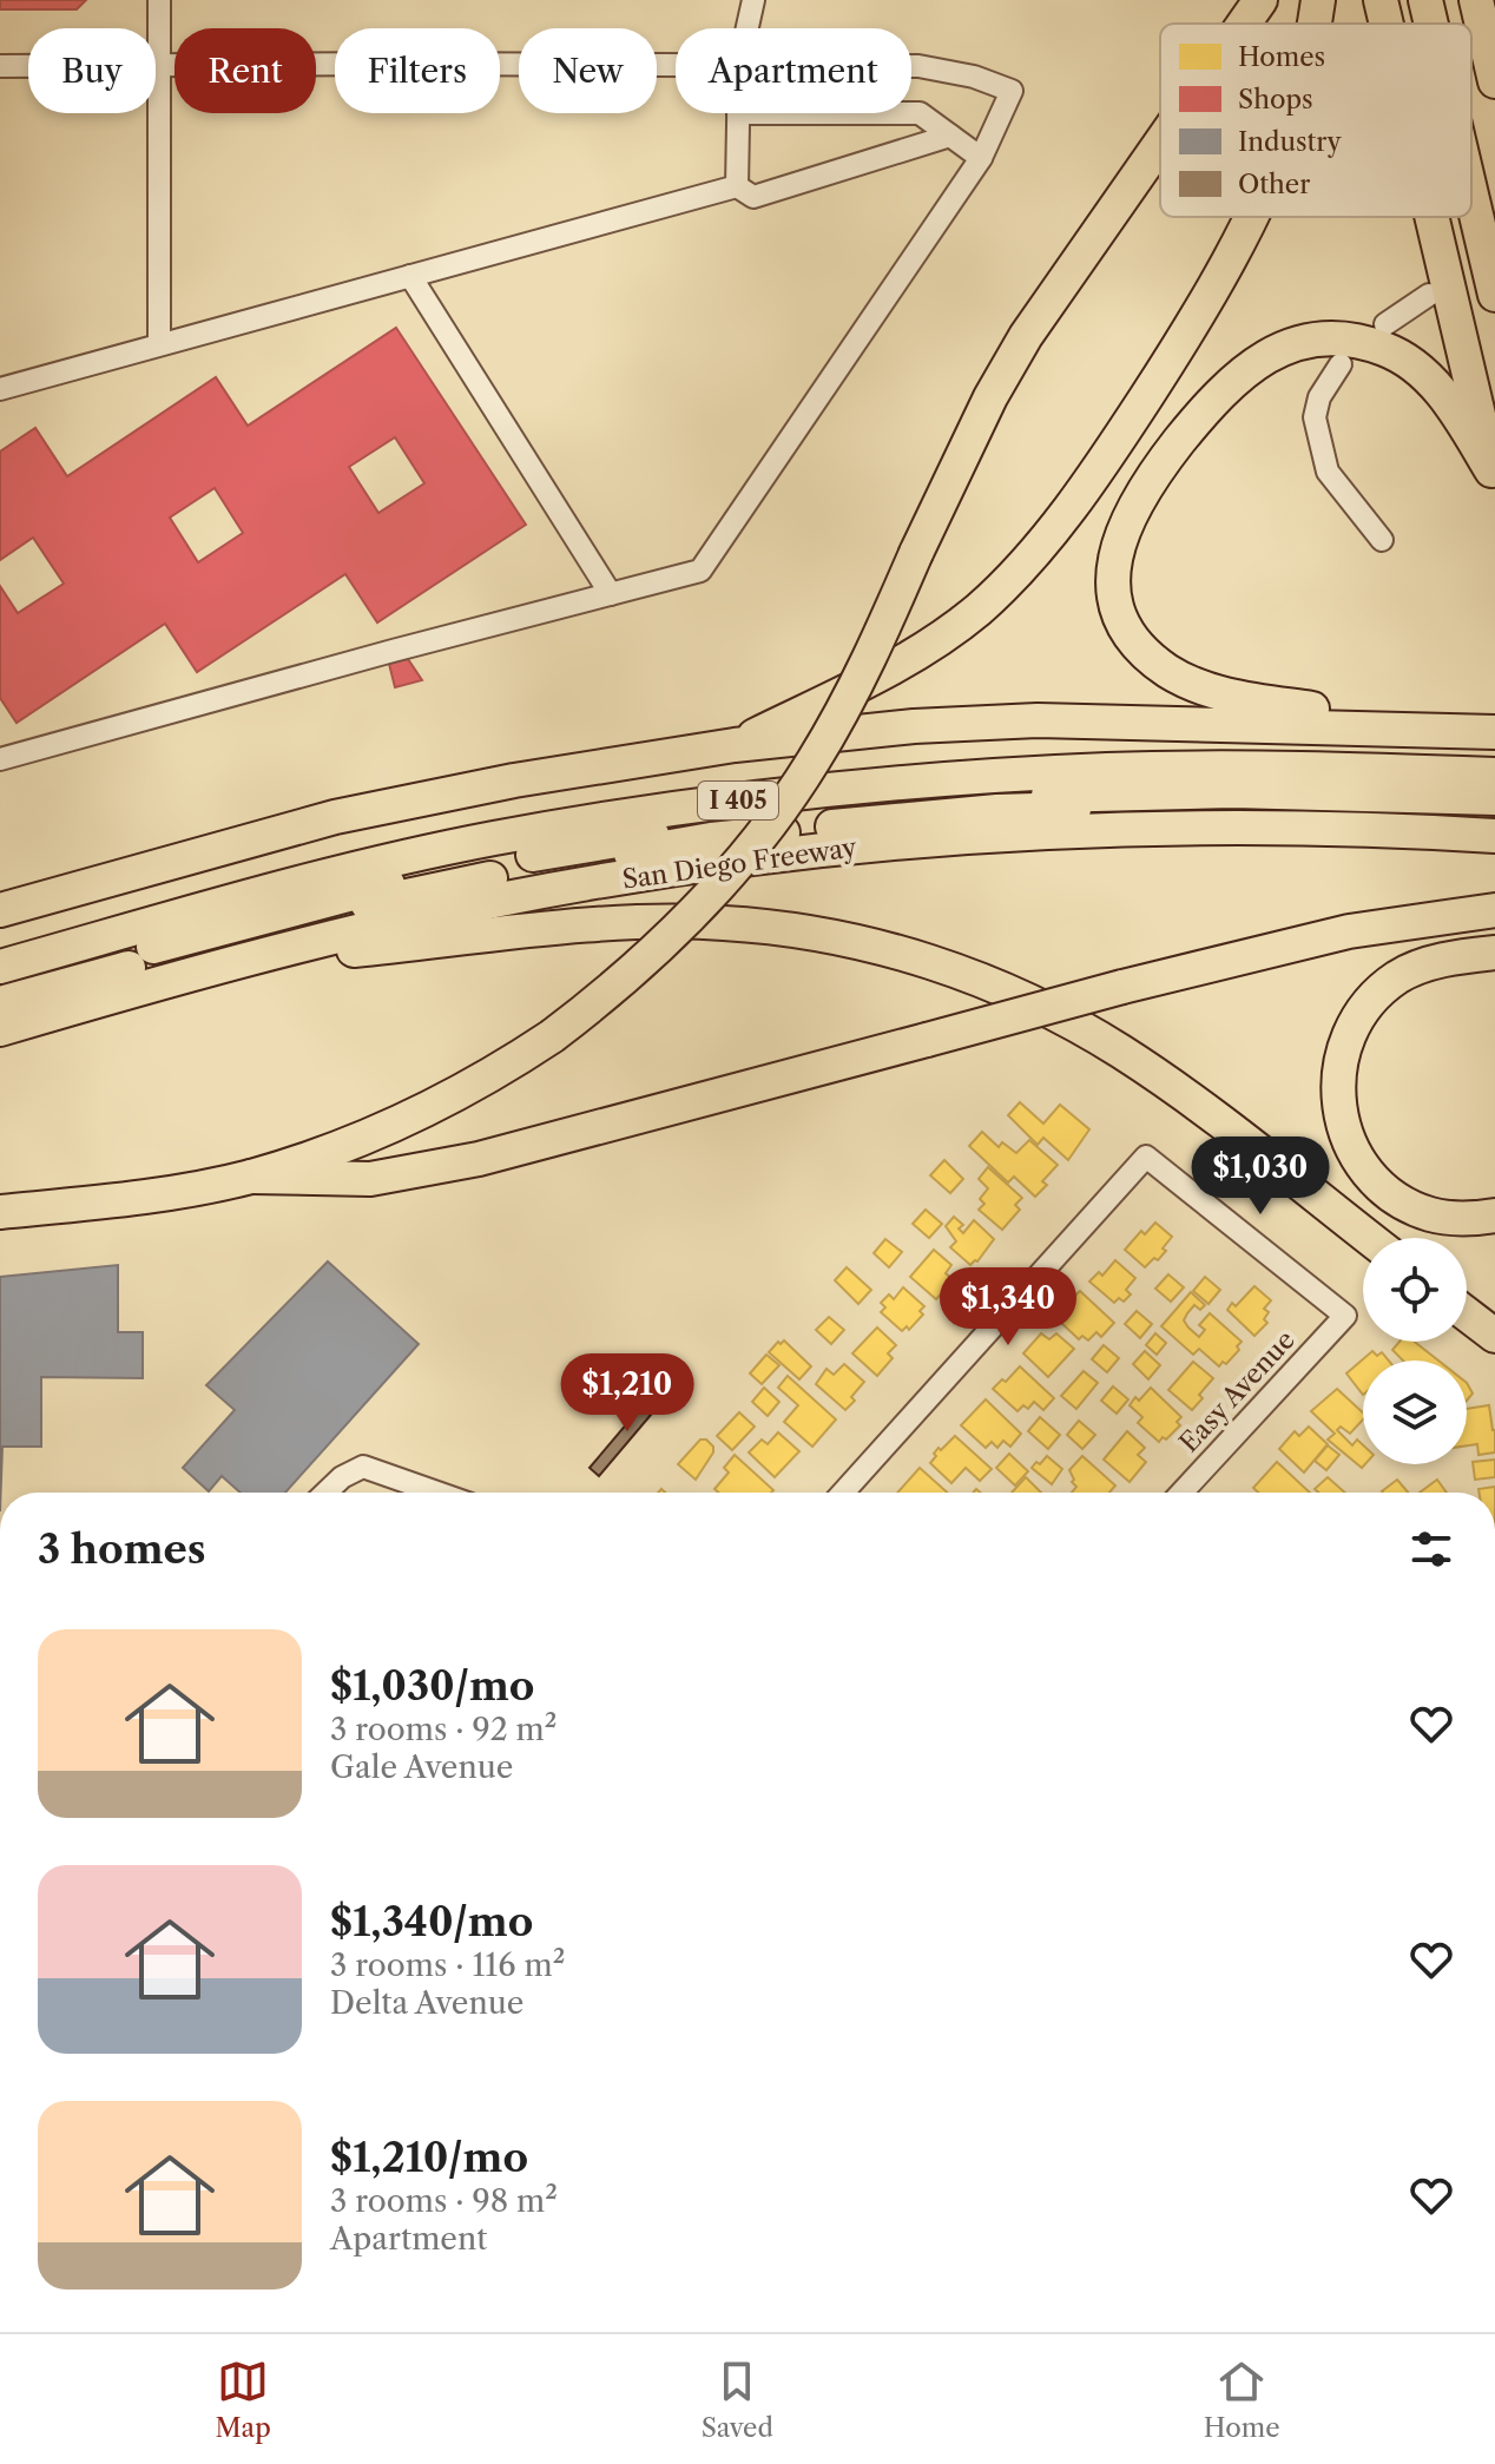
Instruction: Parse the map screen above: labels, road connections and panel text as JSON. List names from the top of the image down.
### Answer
{
  "streets": {
    "highway": ["I 405", "San Diego Freeway"],
    "street": ["Easy Avenue"]
  },
  "legend": [
    "Homes",
    "Shops",
    "Industry",
    "Other"
  ],
  "page": {
    "chip": [
      "Buy",
      "Rent",
      "Filters",
      "New",
      "Apartment"
    ],
    "price": ["$1,030", "$1,340", "$1,210"],
    "heading": "3 homes",
    "list": [
      {
        "name": "$1,030/mo",
        "note": "3 rooms · 92 m² · Gale Avenue"
      },
      {
        "name": "$1,340/mo",
        "note": "3 rooms · 116 m² · Delta Avenue"
      },
      {
        "name": "$1,210/mo",
        "note": "3 rooms · 98 m² · Apartment"
      }
    ],
    "tabs": ["Map", "Saved", "Home"]
  }
}
